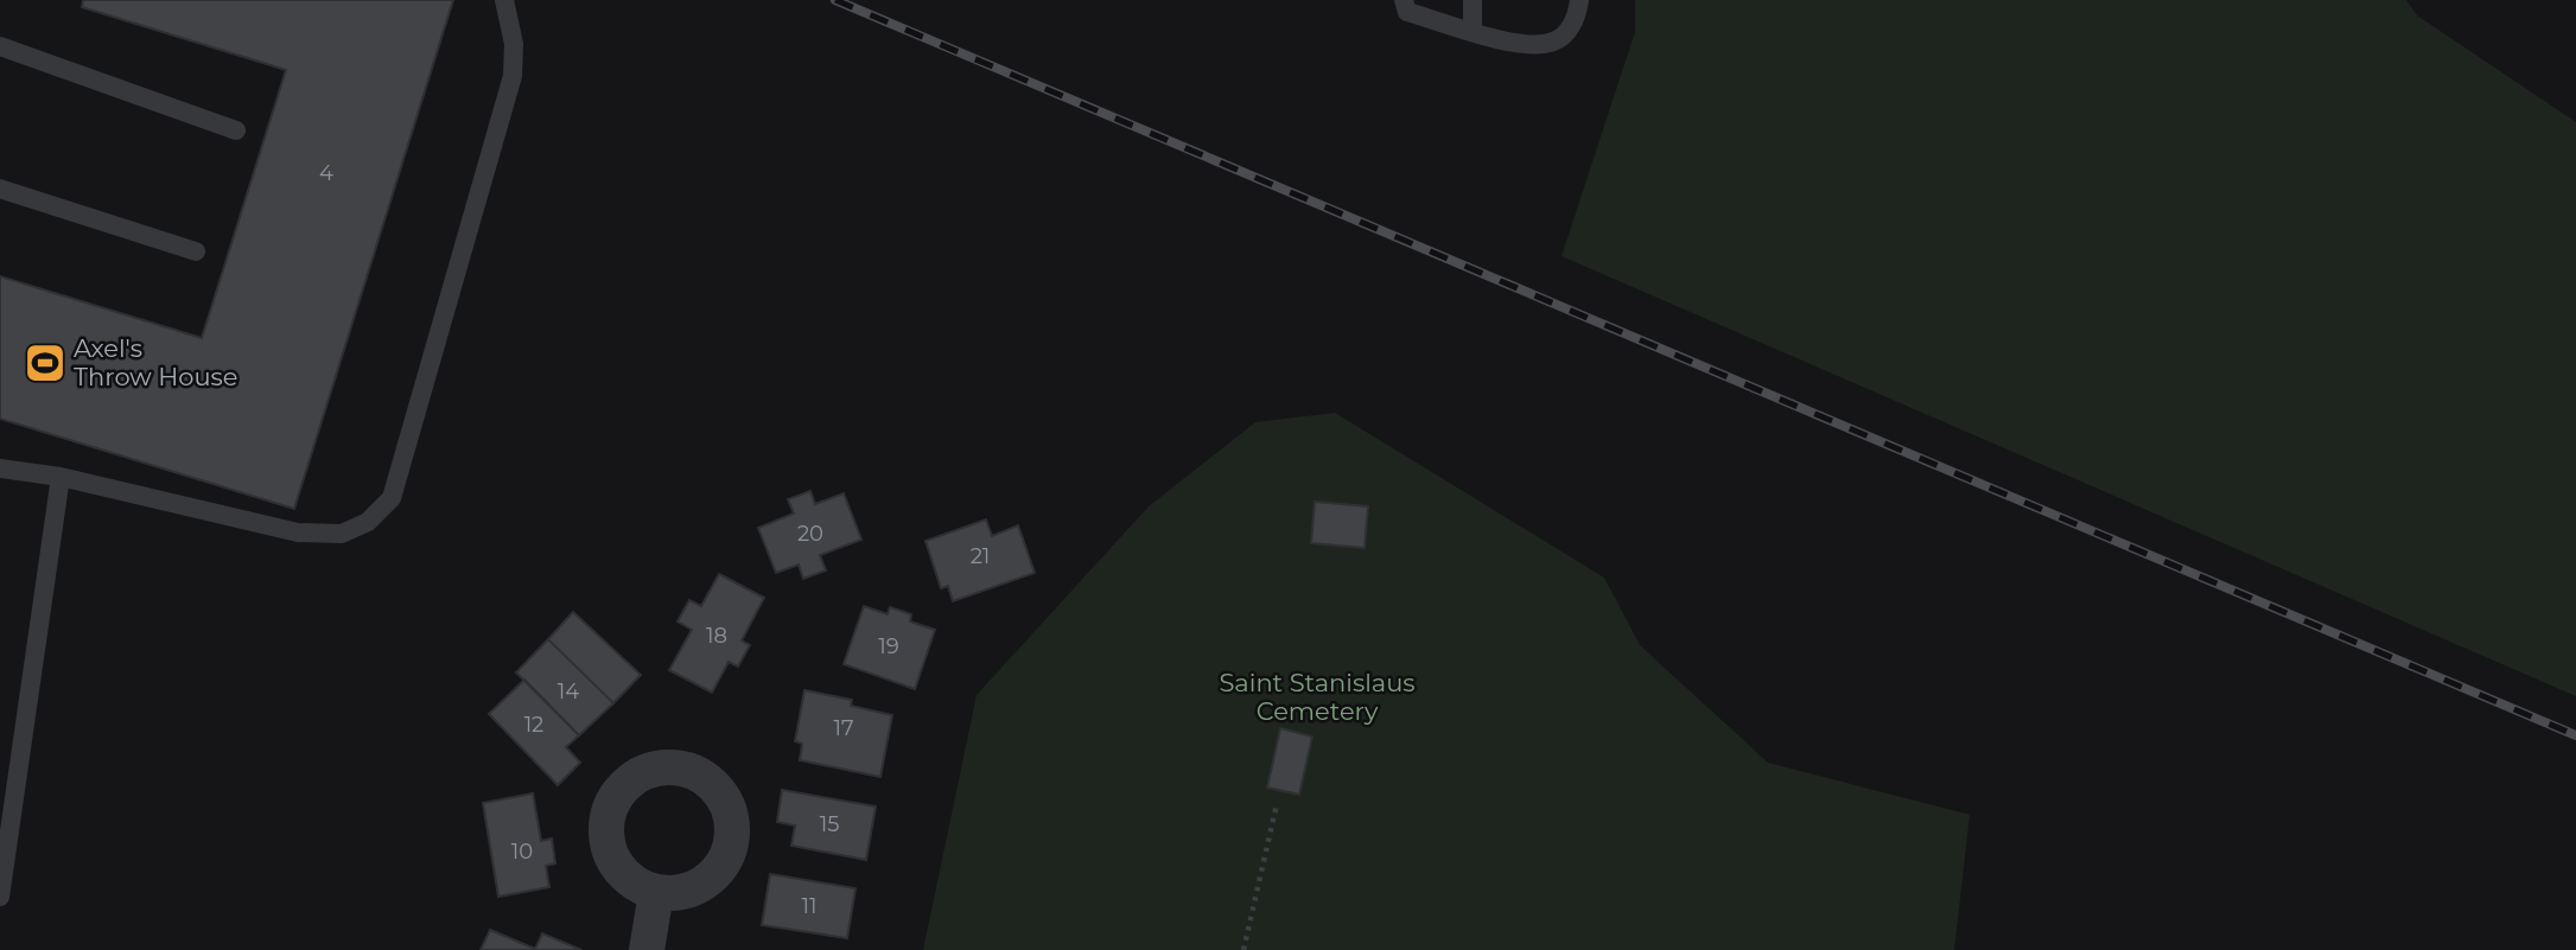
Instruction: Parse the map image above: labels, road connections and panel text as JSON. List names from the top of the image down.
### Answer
{
  "parks": ["Saint Stanislaus Cemetery"],
  "places": {
    "sports": ["Axel's Throw House"]
  },
  "house_numbers": [
    "4",
    "20",
    "21",
    "18",
    "19",
    "14",
    "12",
    "17",
    "15",
    "10",
    "11"
  ]
}
